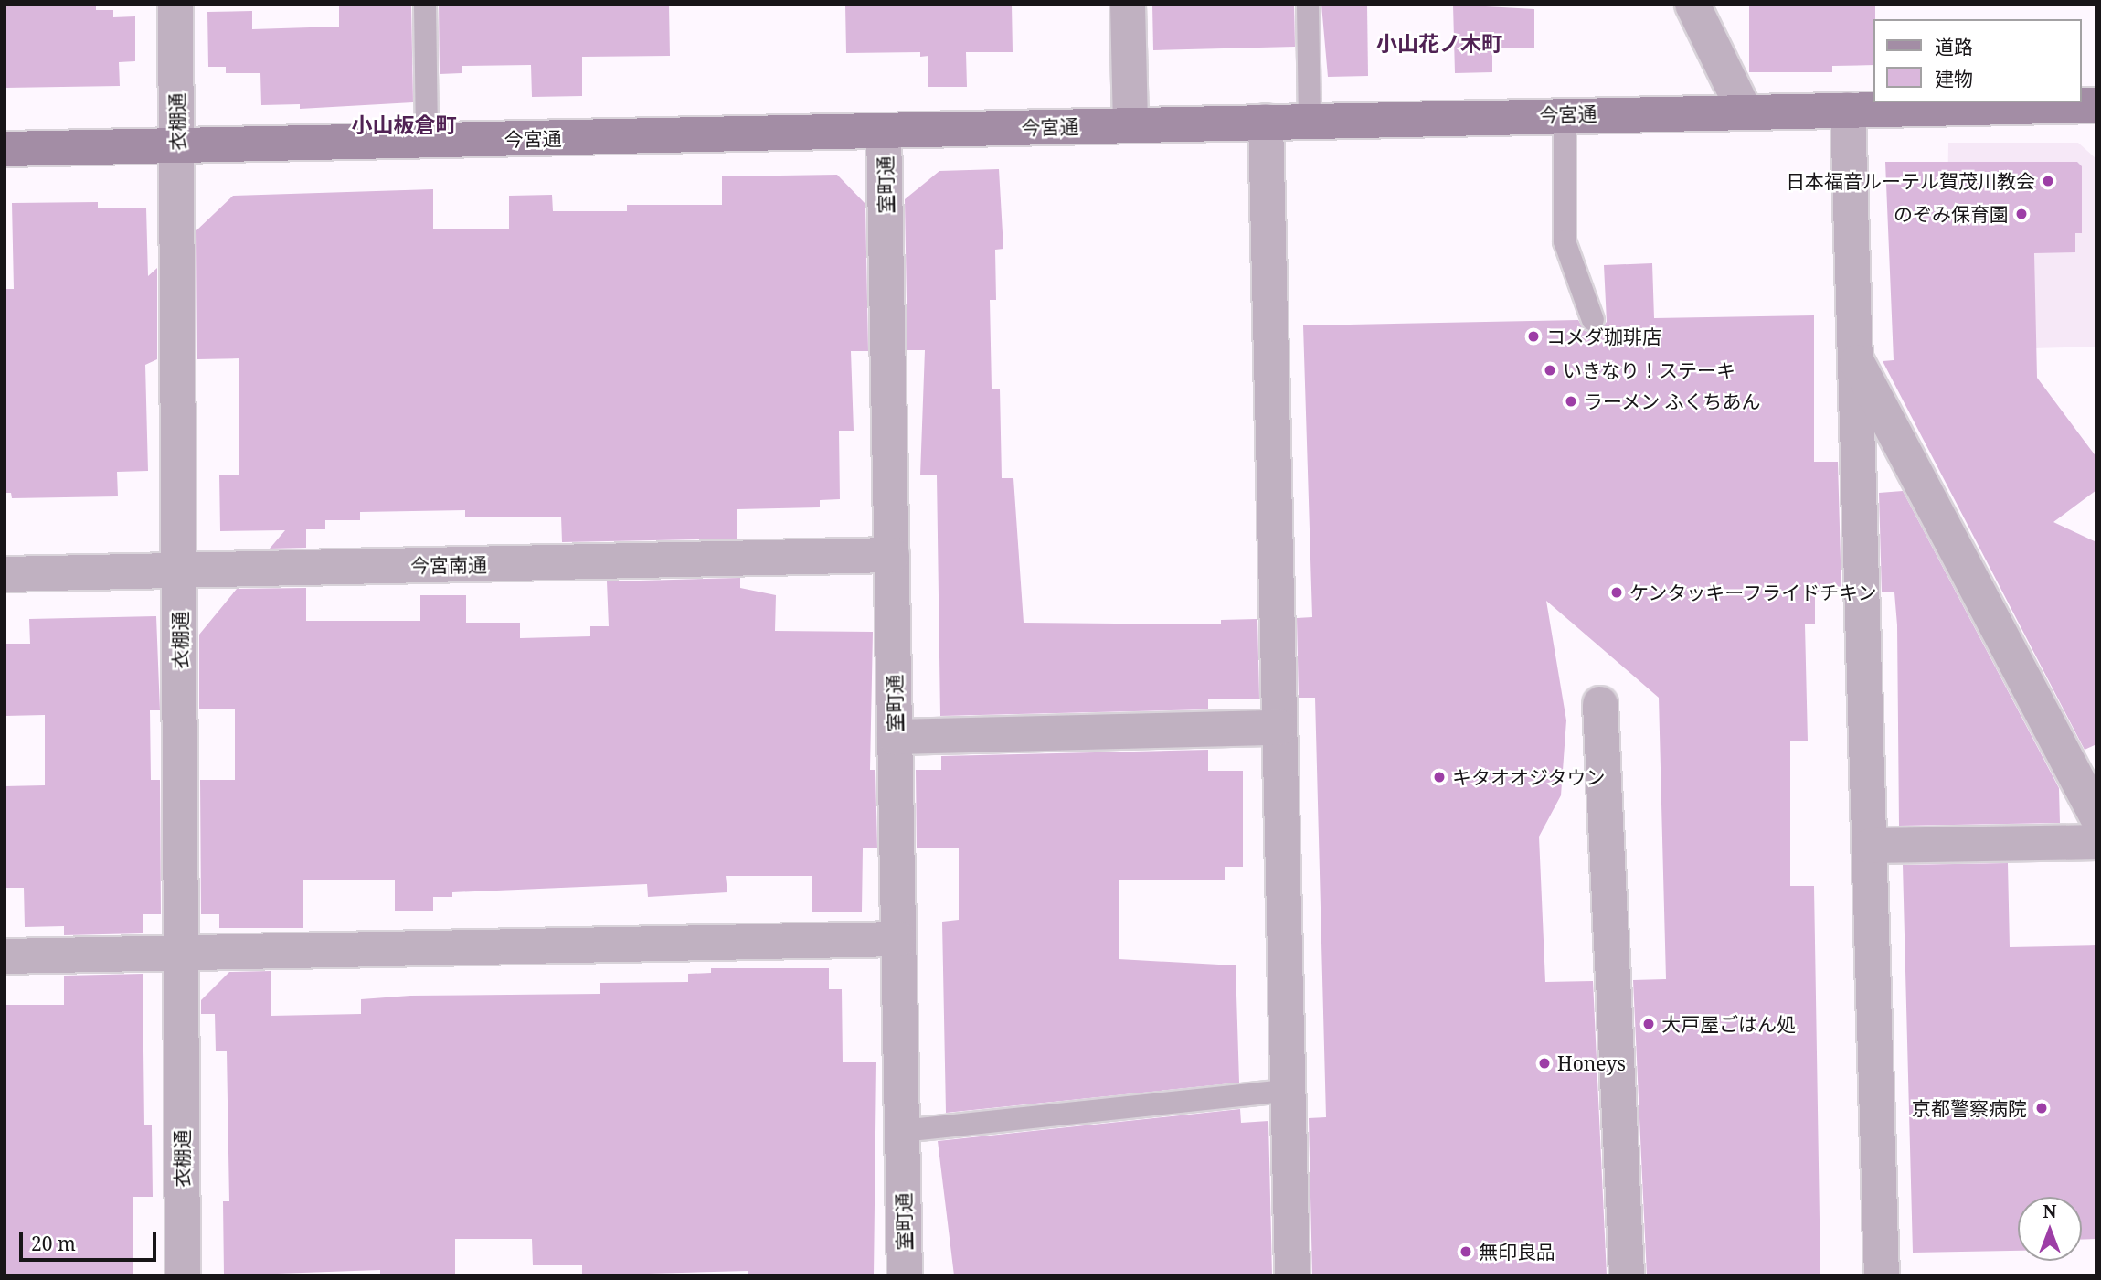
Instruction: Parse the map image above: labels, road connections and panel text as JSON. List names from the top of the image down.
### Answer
{
  "streets": {
    "street": [
      "今宮通",
      "衣棚通",
      "室町通",
      "今宮南通"
    ]
  },
  "crossings": [
    ["今宮通", "衣棚通"],
    ["今宮通", "室町通"],
    ["衣棚通", "今宮南通"],
    ["室町通", "今宮南通"]
  ],
  "districts": ["小山花ノ木町", "小山板倉町"],
  "places": [
    "日本福音ルーテル賀茂川教会",
    "のぞみ保育園",
    "コメダ珈琲店",
    "いきなり！ステーキ",
    "ラーメン ふくちあん",
    "ケンタッキーフライドチキン",
    "キタオオジタウン",
    "大戸屋ごはん処",
    "Honeys",
    "京都警察病院",
    "無印良品"
  ],
  "legend": ["道路", "建物"],
  "scale_bar": "20 m",
  "north": "top"
}
